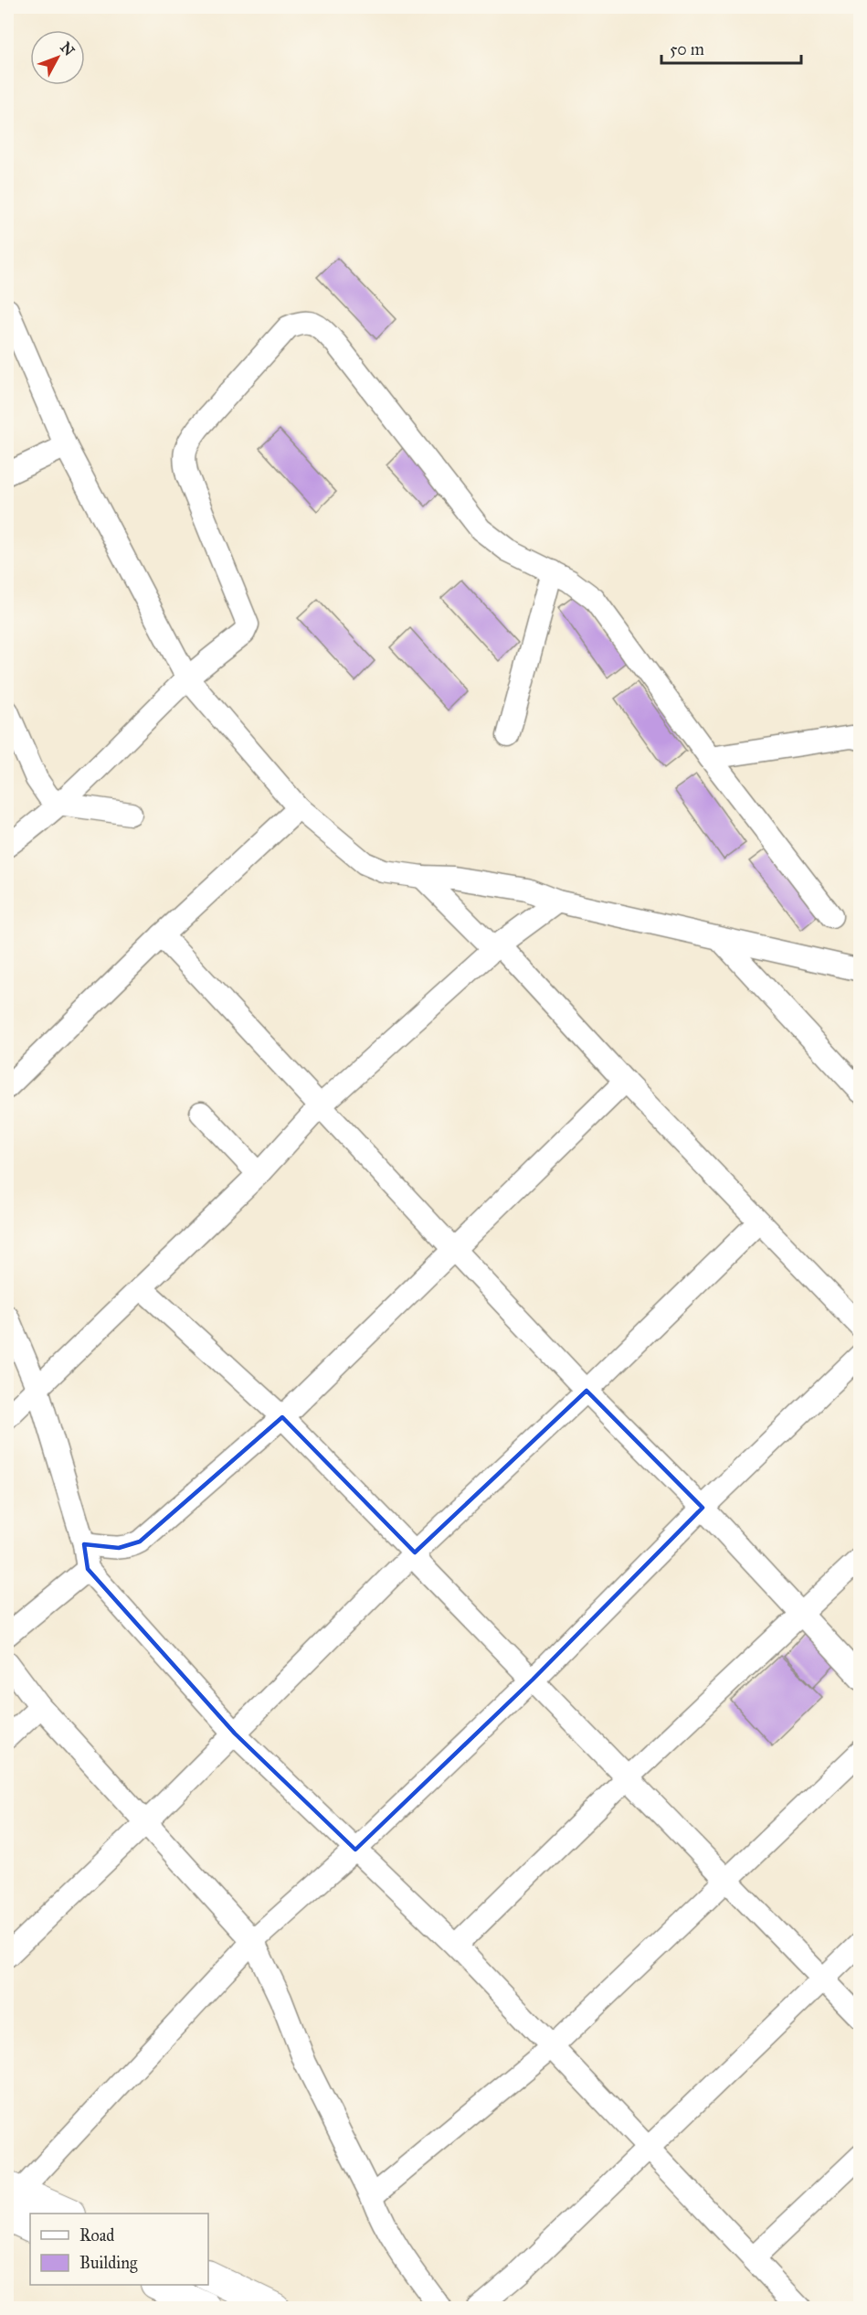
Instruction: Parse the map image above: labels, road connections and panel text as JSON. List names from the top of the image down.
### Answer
{
  "legend": ["Road", "Building"],
  "scale_bar": "50 m",
  "north": "top right"
}
